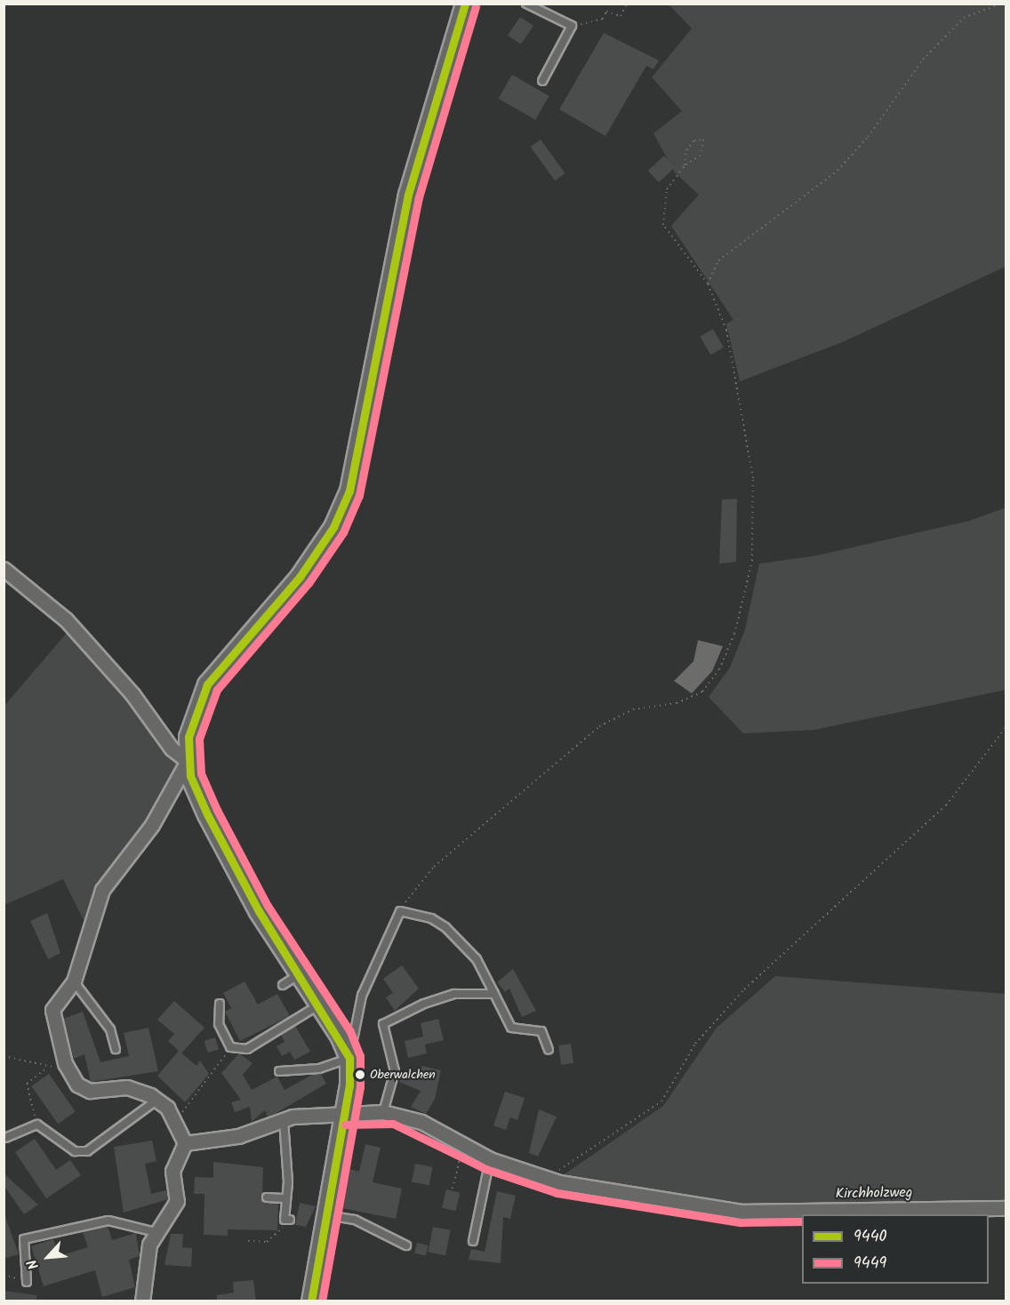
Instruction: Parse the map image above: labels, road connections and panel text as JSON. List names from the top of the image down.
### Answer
{
  "streets": {
    "street": ["Kirchholzweg"]
  },
  "places": ["Oberwalchen"],
  "lines": ["transit line 9440", "transit line 9449"],
  "legend": ["9440", "9449"],
  "north": "bottom left"
}
